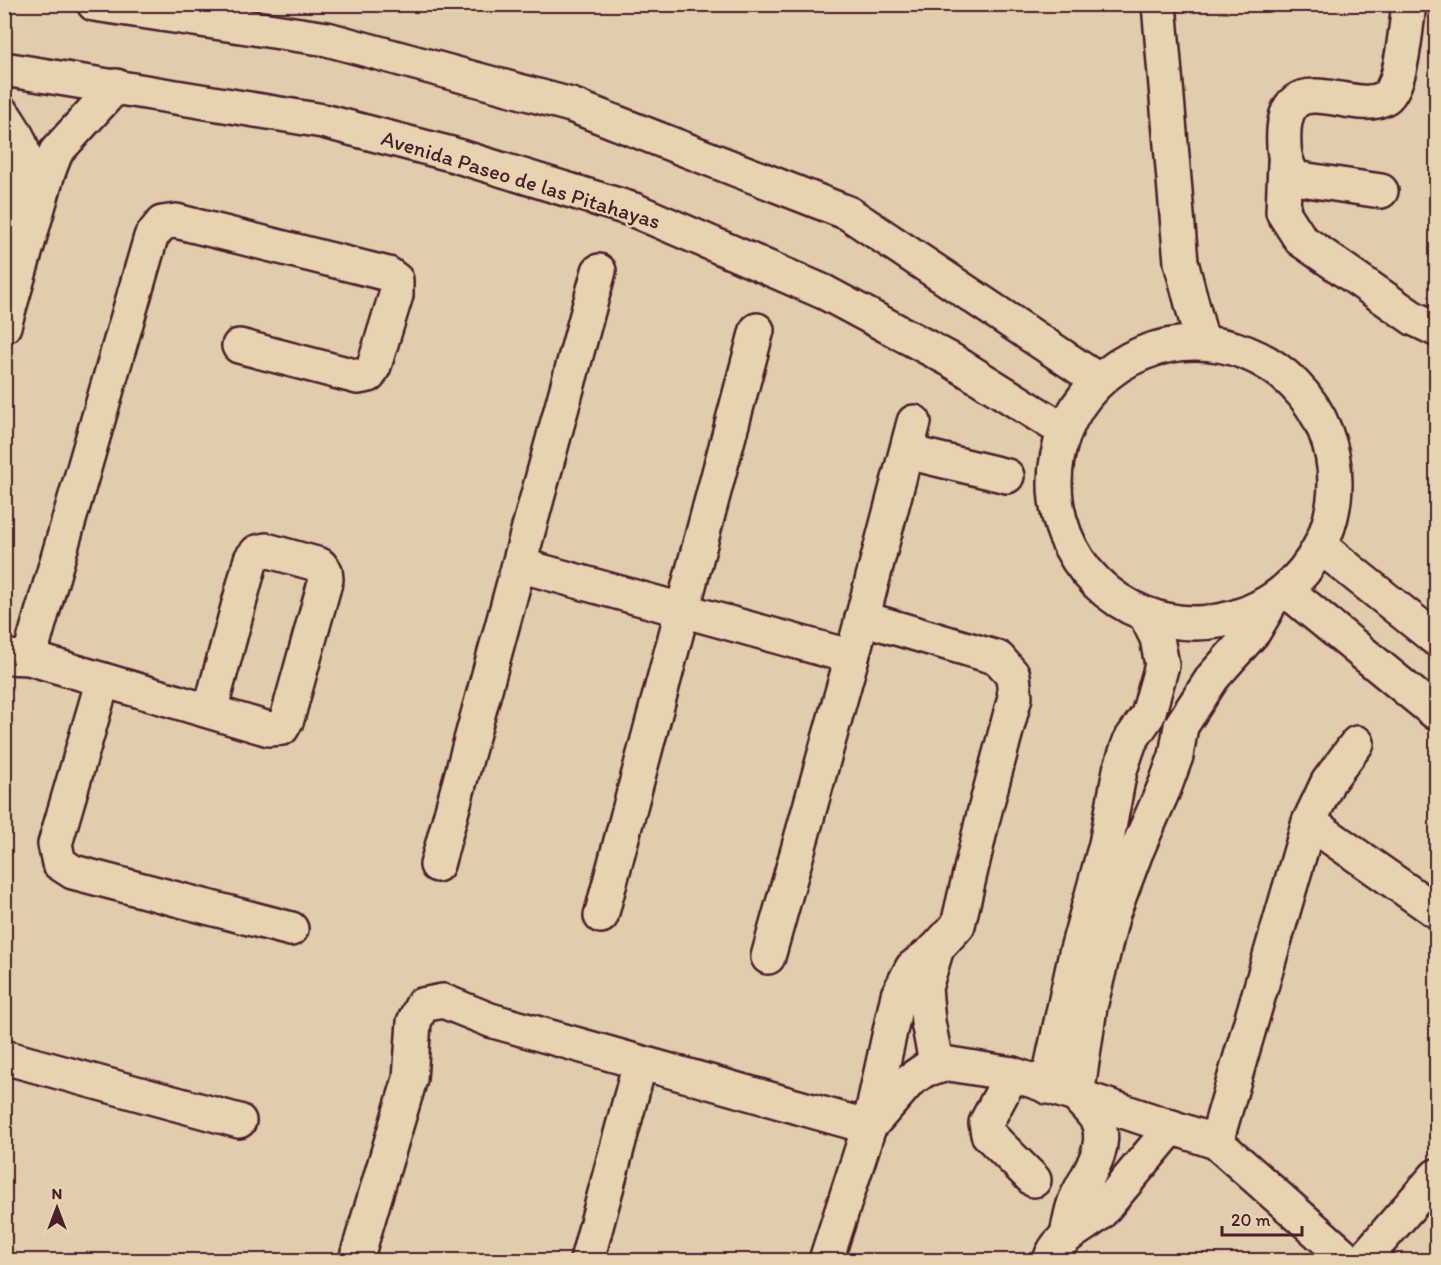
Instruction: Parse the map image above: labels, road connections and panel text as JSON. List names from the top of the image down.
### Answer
{
  "streets": {
    "street": ["Avenida Paseo de las Pitahayas"]
  },
  "scale_bar": "20 m",
  "north": "top"
}
